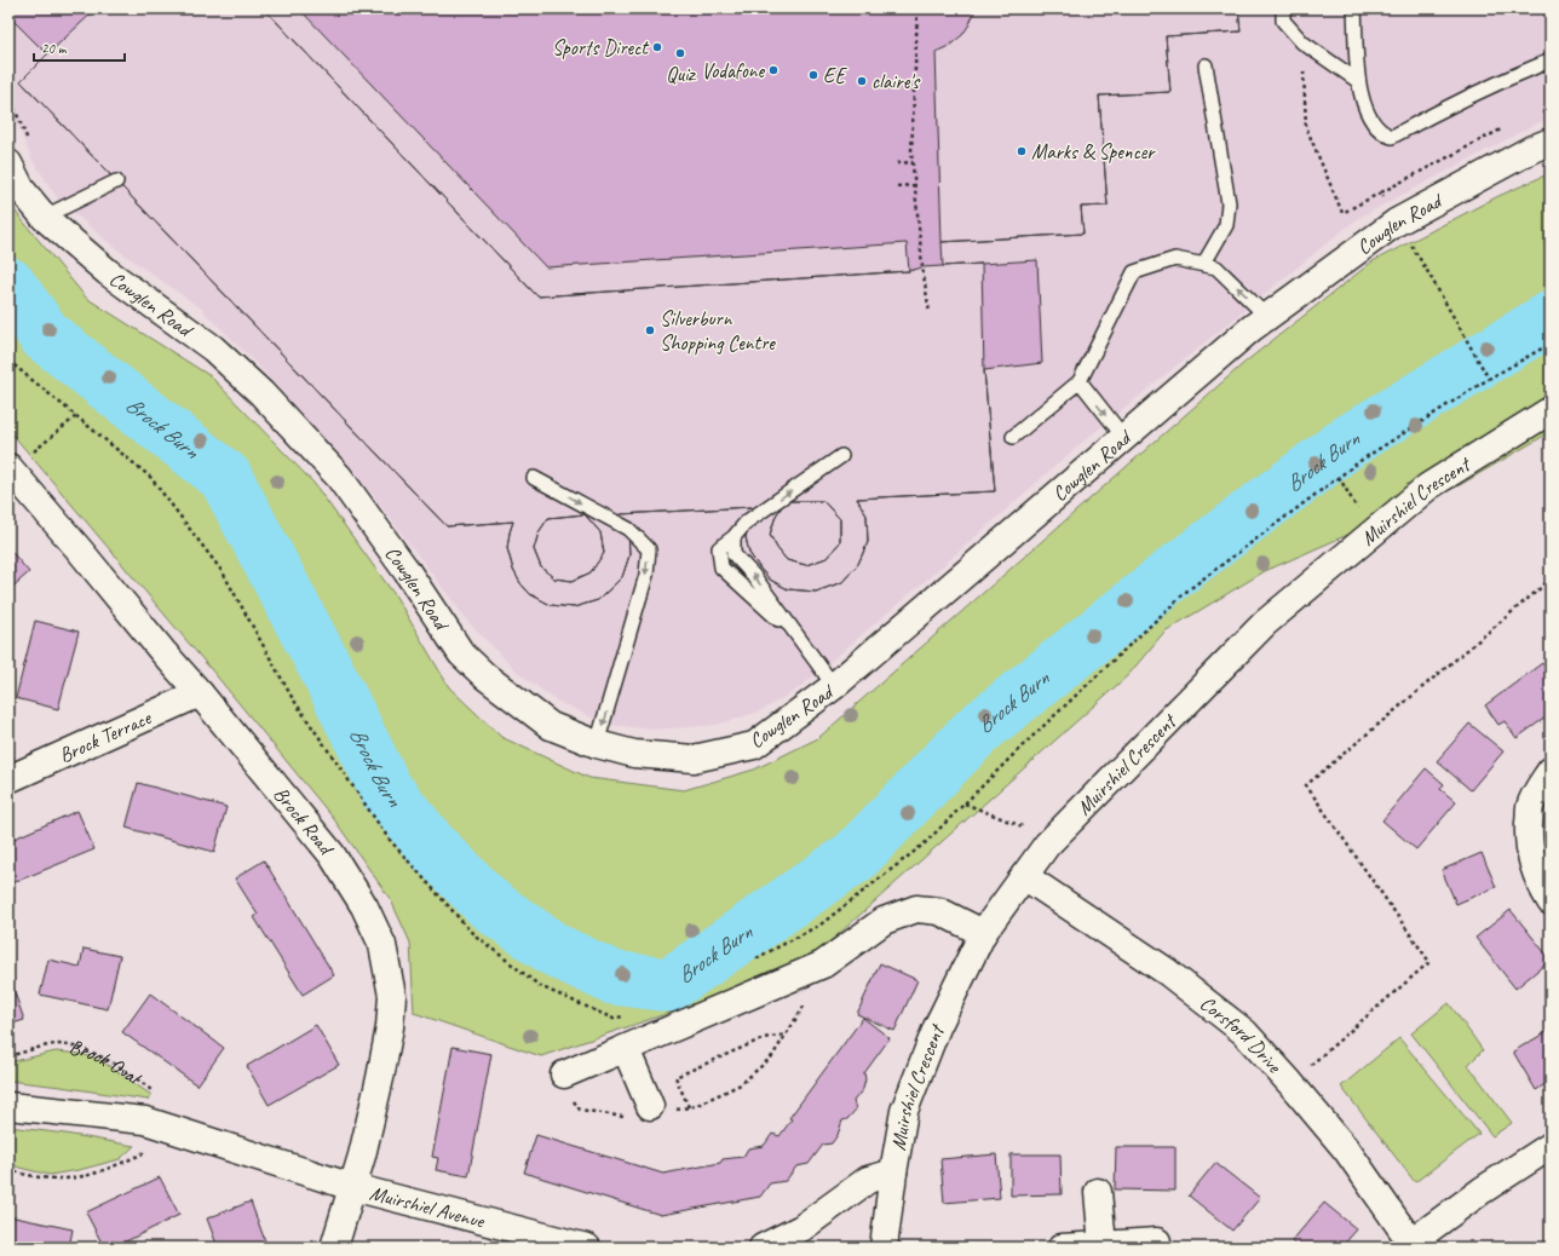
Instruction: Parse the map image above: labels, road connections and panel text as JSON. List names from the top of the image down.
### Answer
{
  "streets": {
    "street": [
      "Cowglen Road",
      "Muirshiel Crescent",
      "Brock Terrace",
      "Brock Road",
      "Corsford Drive",
      "Brock Oval",
      "Muirshiel Avenue"
    ]
  },
  "crossings": [
    ["Muirshiel Crescent", "Corsford Drive"],
    ["Brock Terrace", "Brock Road"],
    ["Brock Road", "Brock Oval"],
    ["Brock Road", "Muirshiel Avenue"],
    ["Brock Oval", "Muirshiel Avenue"]
  ],
  "water": ["Brock Burn"],
  "places": [
    "Sports Direct",
    "Quiz",
    "Vodafone",
    "EE",
    "claire's",
    "Marks & Spencer",
    "Silverburn Shopping Centre"
  ],
  "scale_bar": "20 m"
}
